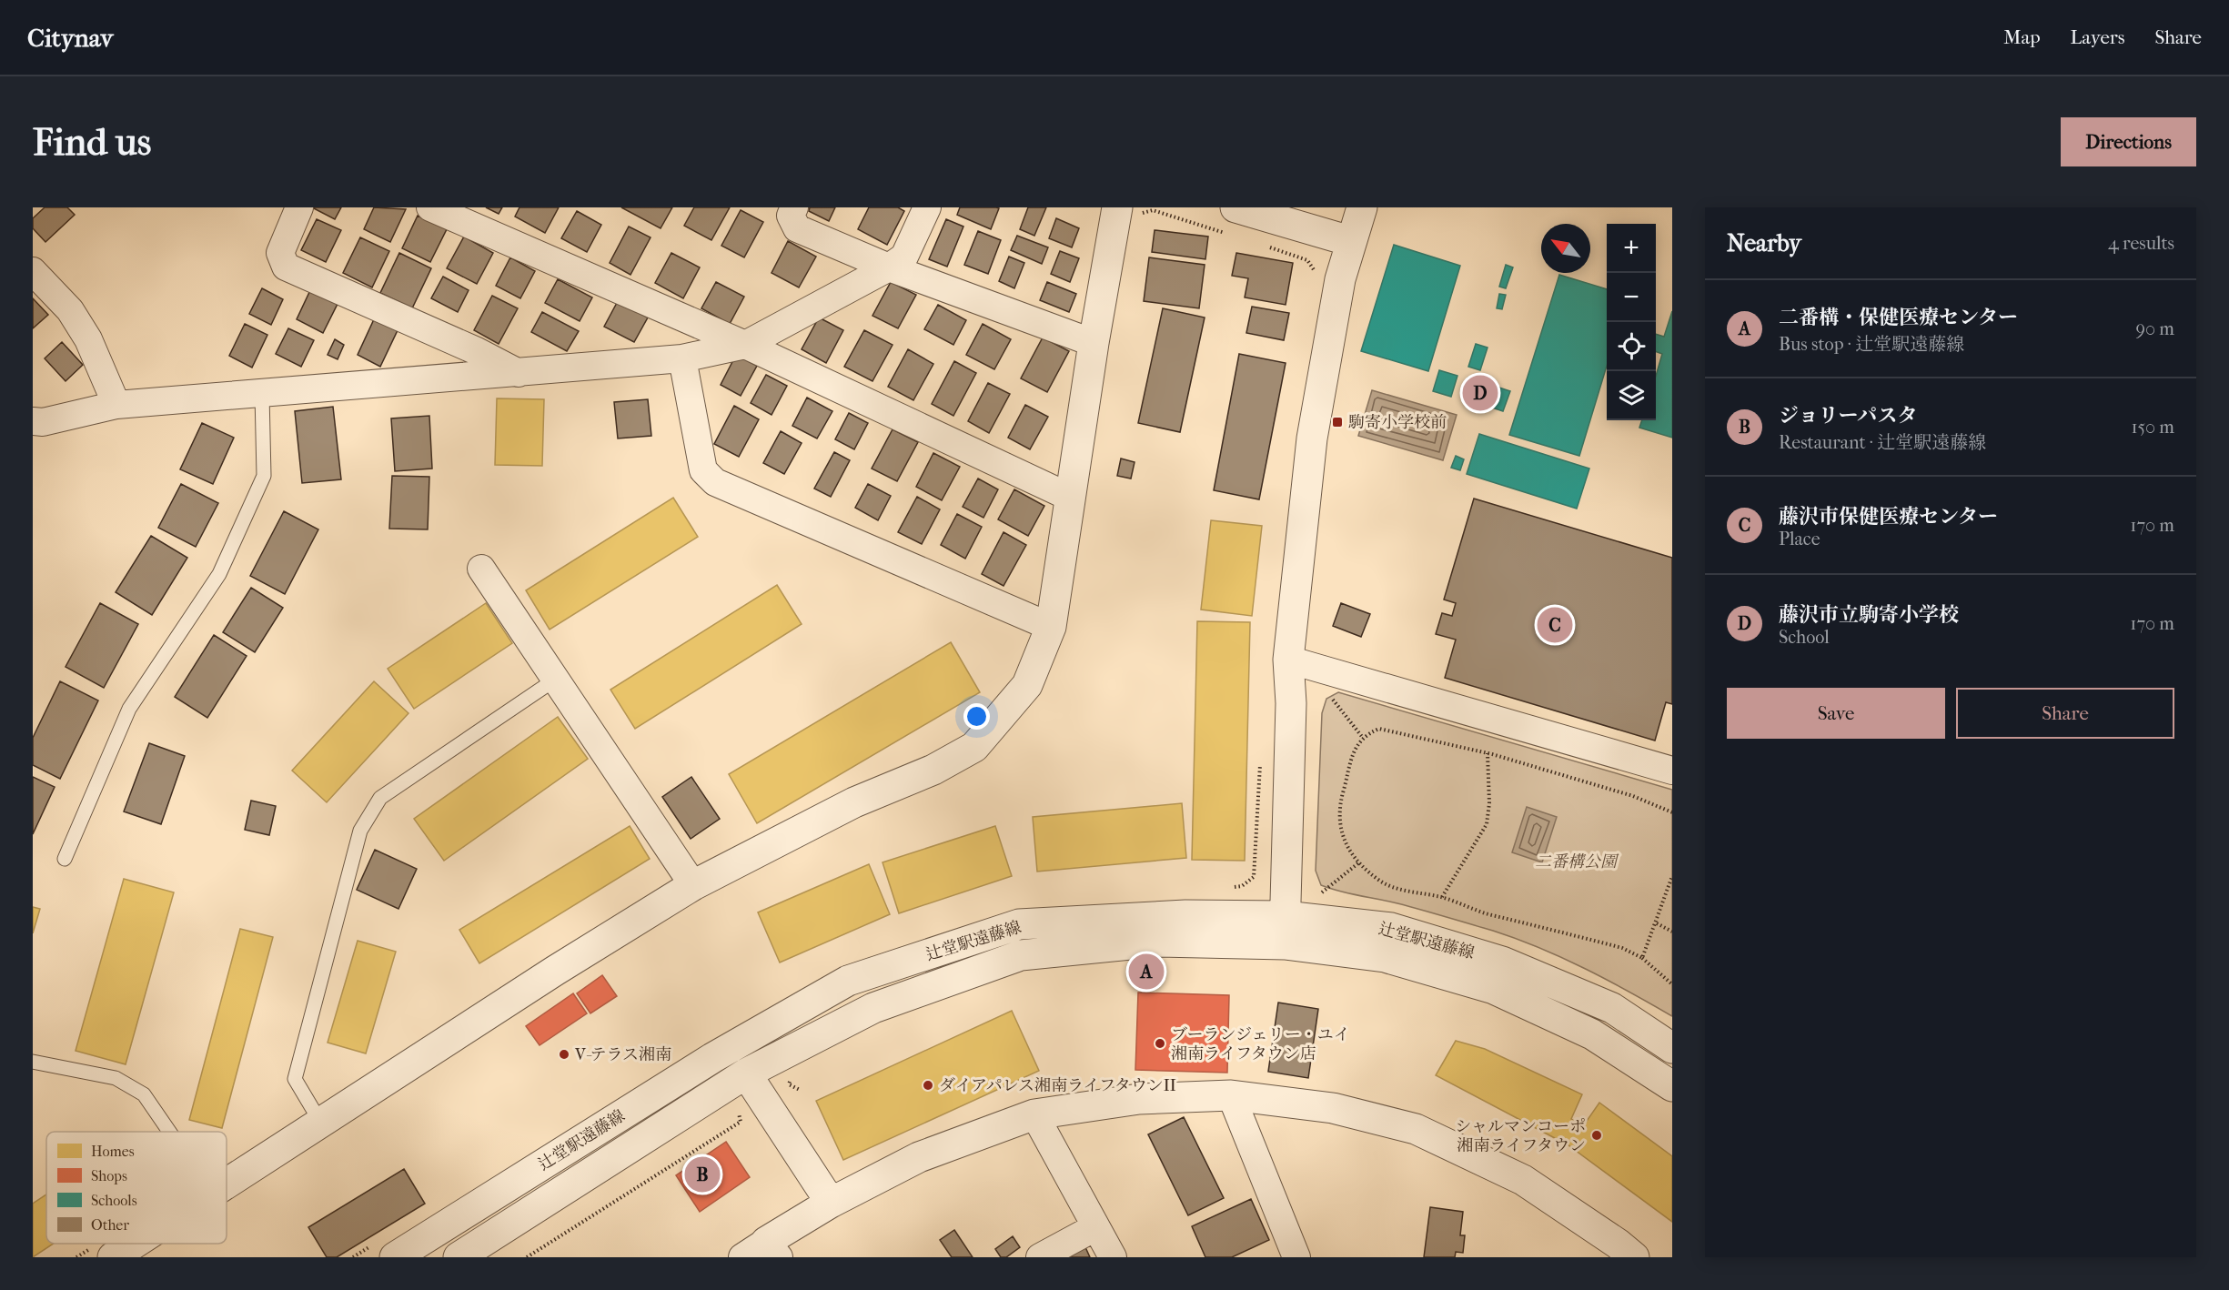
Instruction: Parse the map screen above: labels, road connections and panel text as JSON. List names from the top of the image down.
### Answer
{
  "streets": {
    "street": ["辻堂駅遠藤線"]
  },
  "parks": ["二番構公園"],
  "places": {
    "transit": ["駒寄小学校前"],
    "other": [
      "ブーランジェリー・ユイ 湘南ライフタウン店",
      "V-テラス湘南",
      "ダイアパレス湘南ライフタウンII",
      "シャルマンコーポ 湘南ライフタウン"
    ]
  },
  "legend": [
    "Homes",
    "Shops",
    "Schools",
    "Other"
  ],
  "north": "top left",
  "page": {
    "header": "Citynav",
    "nav": ["Map", "Layers", "Share"],
    "buttons": [
      "Directions",
      ["Save", "Share"]
    ],
    "title": "Find us",
    "heading": ["Nearby", "4 results"],
    "map_buttons": ["+", "−"],
    "list": [
      {
        "mark": "A",
        "name": "二番構・保健医療センター",
        "note": "Bus stop · 辻堂駅遠藤線",
        "value": "90 m"
      },
      {
        "mark": "B",
        "name": "ジョリーパスタ",
        "note": "Restaurant · 辻堂駅遠藤線",
        "value": "150 m"
      },
      {
        "mark": "C",
        "name": "藤沢市保健医療センター",
        "note": "Place",
        "value": "170 m"
      },
      {
        "mark": "D",
        "name": "藤沢市立駒寄小学校",
        "note": "School",
        "value": "170 m"
      }
    ],
    "pins": [
      "D",
      "C",
      "A",
      "B"
    ]
  }
}
